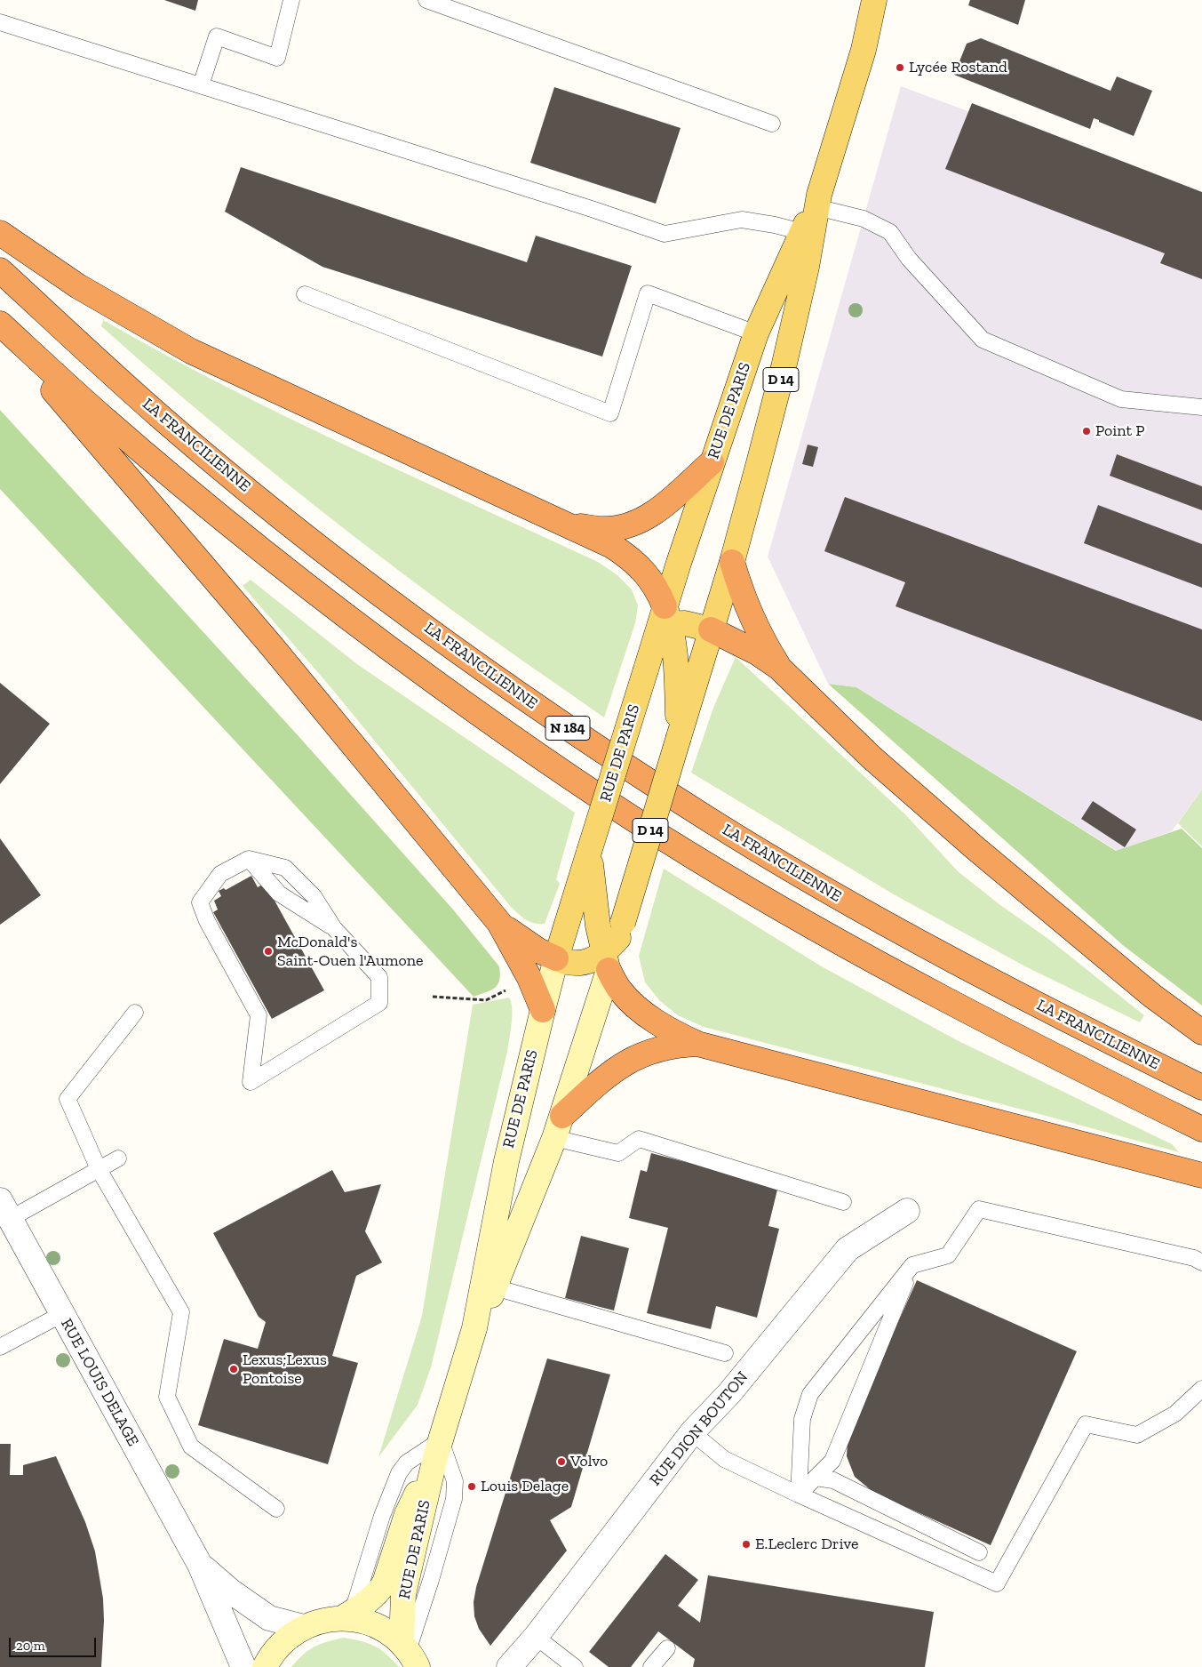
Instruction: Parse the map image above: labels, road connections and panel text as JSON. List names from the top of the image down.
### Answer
{
  "streets": {
    "highway": ["LA FRANCILIENNE", "N 184"],
    "main road": ["D 14", "RUE DE PARIS"],
    "street": ["RUE LOUIS DELAGE", "RUE DION BOUTON"]
  },
  "places": [
    "Lycée Rostand",
    "Point P",
    "McDonald's Saint-Ouen l'Aumone",
    "Lexus;Lexus Pontoise",
    "Volvo",
    "Louis Delage",
    "E.Leclerc Drive"
  ],
  "scale_bar": "20 m"
}
